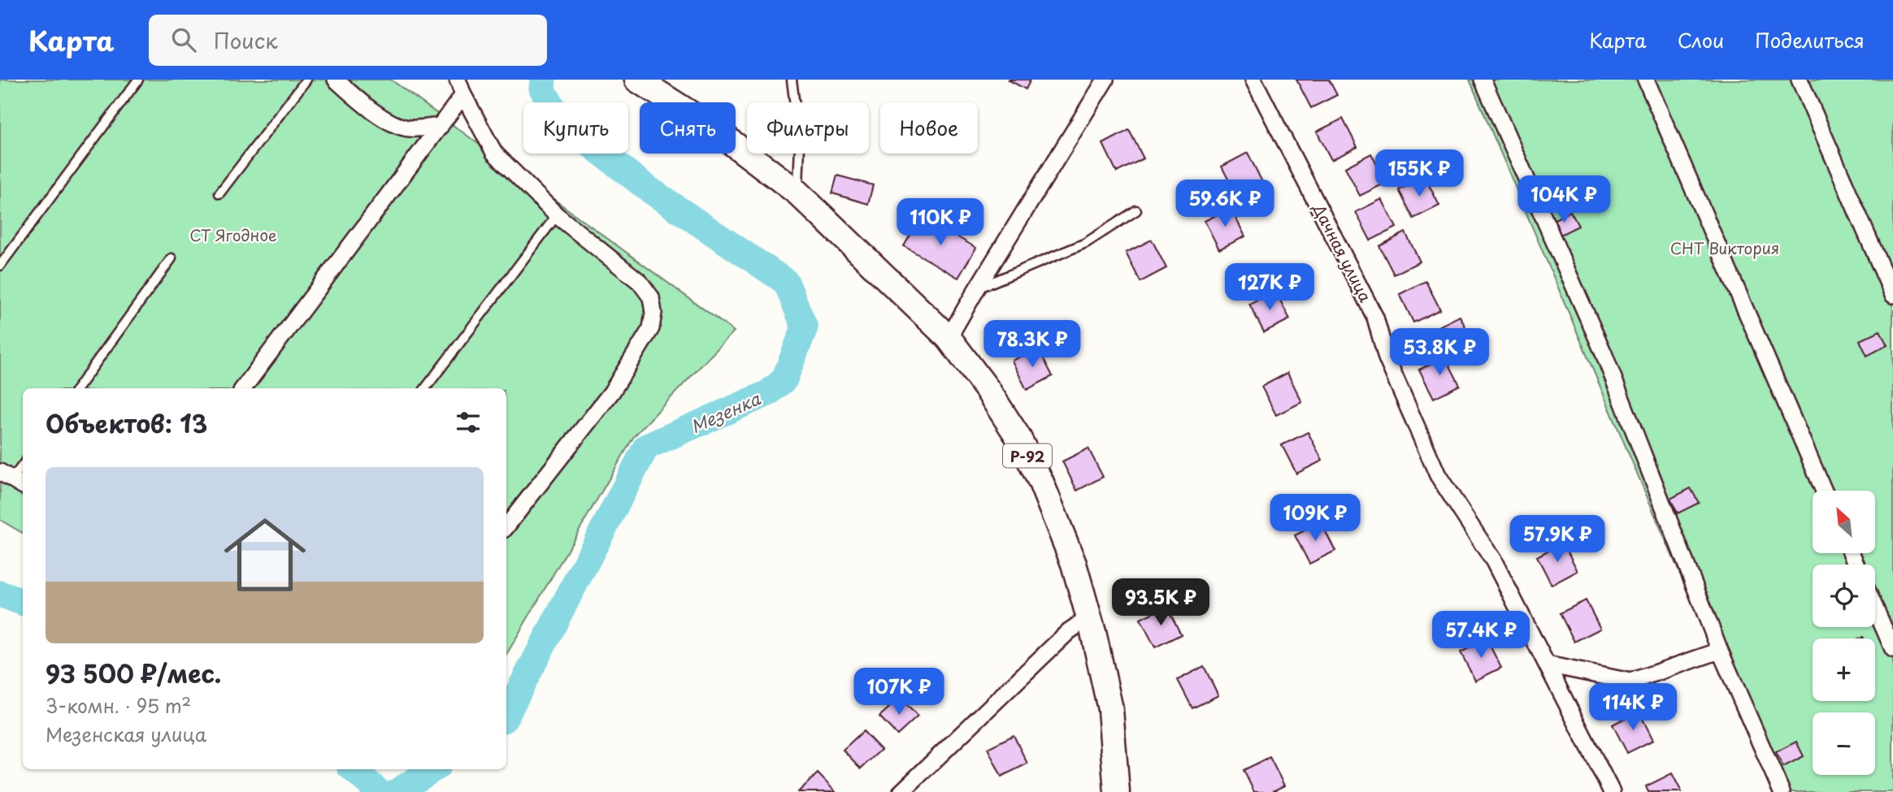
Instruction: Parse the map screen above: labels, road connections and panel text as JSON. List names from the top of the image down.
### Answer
{
  "streets": {
    "main road": ["Р-92"],
    "street": ["Дачная улица"]
  },
  "water": ["Мезенка"],
  "parks": ["СТ Ягодное", "СНТ Виктория"],
  "north": "top left",
  "page": {
    "header": "Карта",
    "search": "Поиск",
    "nav": ["Карта", "Слои", "Поделиться"],
    "chip": [
      "Купить",
      "Снять",
      "Фильтры",
      "Новое"
    ],
    "price": [
      "155K ₽",
      "104K ₽",
      "59.6K ₽",
      "110K ₽",
      "127K ₽",
      "78.3K ₽",
      "53.8K ₽",
      "109K ₽",
      "57.9K ₽",
      "93.5K ₽",
      "57.4K ₽",
      "107K ₽",
      "114K ₽"
    ],
    "heading": "Объектов: 13",
    "list": [
      {
        "name": "93 500 ₽/мес.",
        "note": "3-комн. · 95 m² · Мезенская улица"
      }
    ],
    "map_buttons": ["+", "−"]
  }
}
